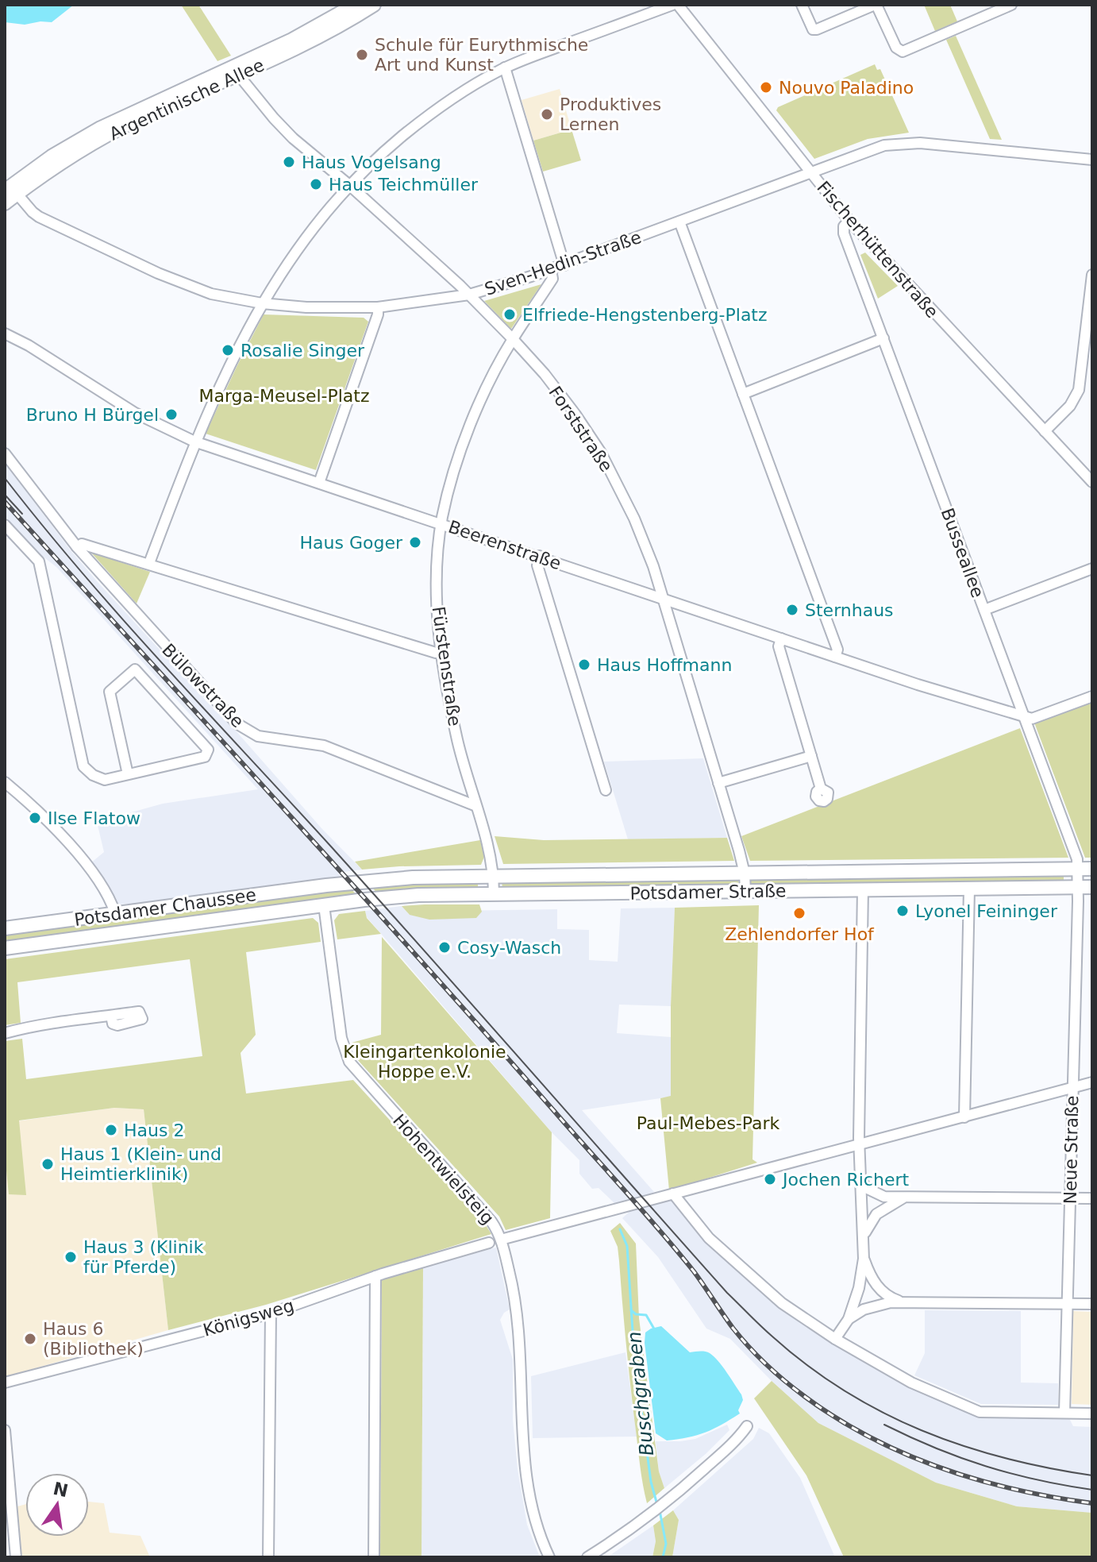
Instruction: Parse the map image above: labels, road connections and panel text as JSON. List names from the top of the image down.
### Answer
{
  "streets": {
    "main road": ["Argentinische Allee", "Potsdamer Straße", "Potsdamer Chaussee"],
    "street": [
      "Fischerhüttenstraße",
      "Sven-Hedin-Straße",
      "Forststraße",
      "Beerenstraße",
      "Busseallee",
      "Fürstenstraße",
      "Bülowstraße",
      "Neue Straße",
      "Hohentwielsteig",
      "Königsweg"
    ]
  },
  "crossings": [
    ["Argentinische Allee", "Sven-Hedin-Straße"],
    ["Argentinische Allee", "Forststraße"],
    ["Fischerhüttenstraße", "Sven-Hedin-Straße"],
    ["Fischerhüttenstraße", "Busseallee"],
    ["Sven-Hedin-Straße", "Forststraße"],
    ["Sven-Hedin-Straße", "Fürstenstraße"],
    ["Forststraße", "Beerenstraße"],
    ["Forststraße", "Fürstenstraße"],
    ["Forststraße", "Potsdamer Straße"],
    ["Beerenstraße", "Busseallee"],
    ["Beerenstraße", "Fürstenstraße"],
    ["Busseallee", "Potsdamer Straße"],
    ["Busseallee", "Neue Straße"],
    ["Fürstenstraße", "Bülowstraße"],
    ["Fürstenstraße", "Potsdamer Straße"],
    ["Potsdamer Straße", "Potsdamer Chaussee"],
    ["Potsdamer Straße", "Neue Straße"],
    ["Potsdamer Straße", "Hohentwielsteig"],
    ["Potsdamer Chaussee", "Hohentwielsteig"]
  ],
  "water": ["Buschgraben"],
  "parks": ["Marga-Meusel-Platz", "Kleingartenkolonie Hoppe e.V.", "Paul-Mebes-Park"],
  "places": [
    "Schule für Eurythmische Art und Kunst",
    "Nouvo Paladino",
    "Produktives Lernen",
    "Haus Vogelsang",
    "Haus Teichmüller",
    "Elfriede-Hengstenberg-Platz",
    "Rosalie Singer",
    "Bruno H Bürgel",
    "Haus Goger",
    "Sternhaus",
    "Haus Hoffmann",
    "Ilse Flatow",
    "Lyonel Feininger",
    "Zehlendorfer Hof",
    "Cosy-Wasch",
    "Haus 2",
    "Haus 1 (Klein- und Heimtierklinik)",
    "Jochen Richert",
    "Haus 3 (Klinik für Pferde)",
    "Haus 6 (Bibliothek)"
  ],
  "north": "top"
}
